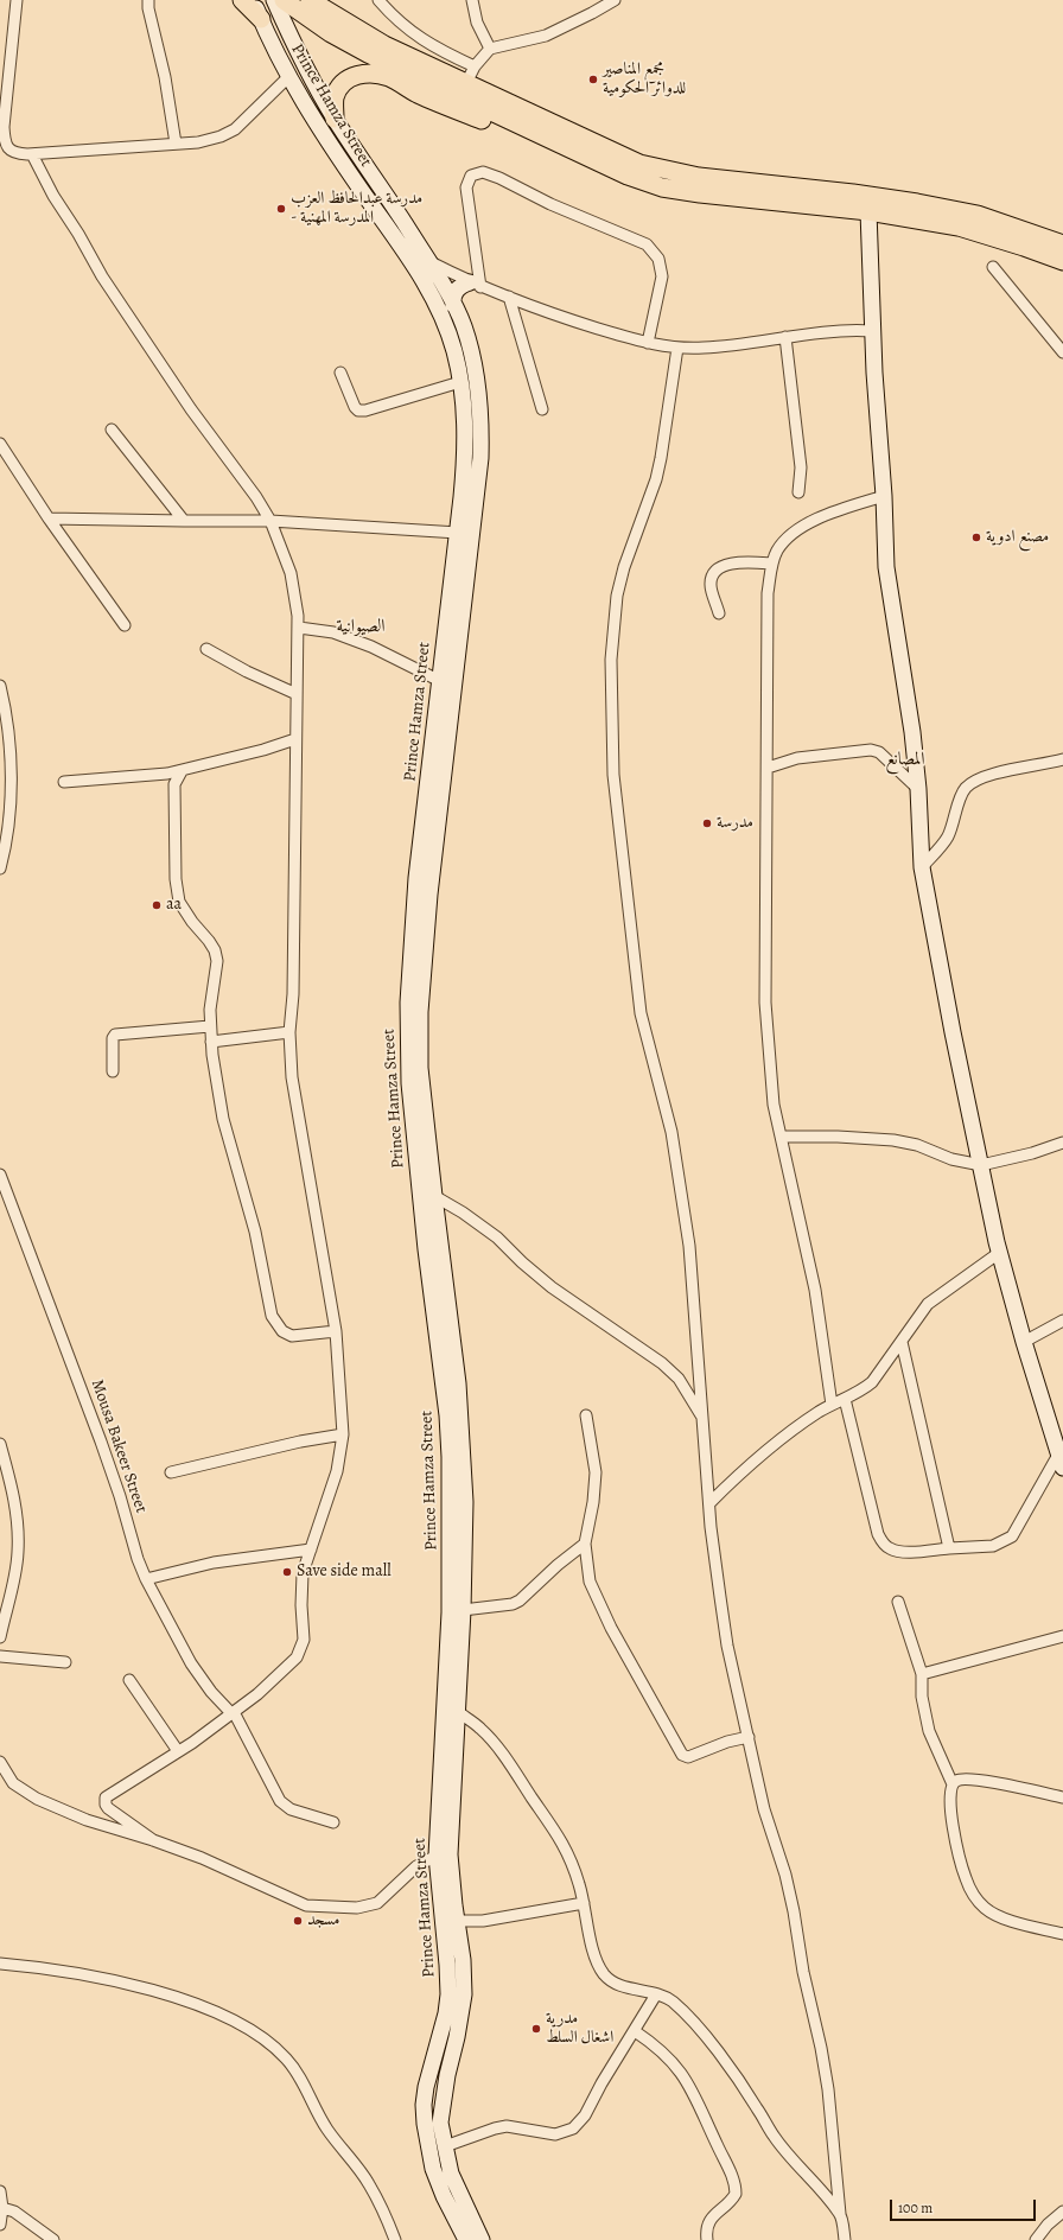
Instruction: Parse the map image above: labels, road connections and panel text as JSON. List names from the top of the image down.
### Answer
{
  "streets": {
    "main road": ["Prince Hamza Street"],
    "street": ["Mousa Bakeer Street"]
  },
  "districts": ["الصيوانية", "المصانع"],
  "places": [
    "مجمع المناصير للدوائر الحكومية",
    "مدرسة عبدالحافظ العزب - المدرسة المهنية",
    "مصنع ادوية",
    "مدرسة",
    "aa",
    "Save side mall",
    "مسجد",
    "مدرية اشغال السلط"
  ],
  "scale_bar": "100 m"
}
